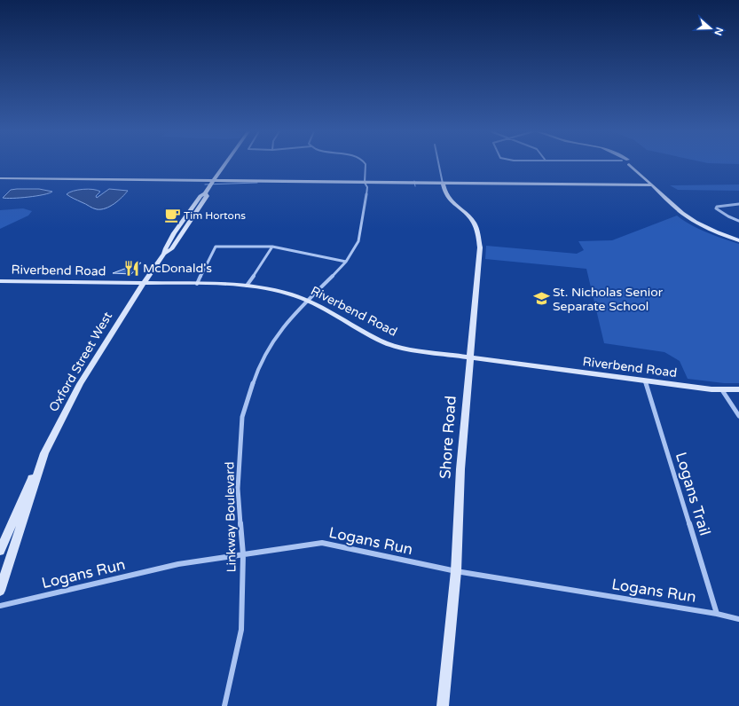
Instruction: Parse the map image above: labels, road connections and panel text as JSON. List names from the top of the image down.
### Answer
{
  "streets": {
    "street": [
      "Riverbend Road",
      "Oxford Street West",
      "Shore Road",
      "Logans Trail",
      "Linkway Boulevard",
      "Logans Run"
    ]
  },
  "crossings": [
    ["Riverbend Road", "Oxford Street West"],
    ["Riverbend Road", "Shore Road"],
    ["Riverbend Road", "Logans Trail"],
    ["Riverbend Road", "Linkway Boulevard"],
    ["Shore Road", "Logans Run"],
    ["Logans Trail", "Logans Run"],
    ["Linkway Boulevard", "Logans Run"]
  ],
  "places": {
    "cafe": ["Tim Hortons"],
    "restaurant": ["McDonald's"],
    "school or university": ["St. Nicholas Senior Separate School"]
  },
  "north": "right"
}
